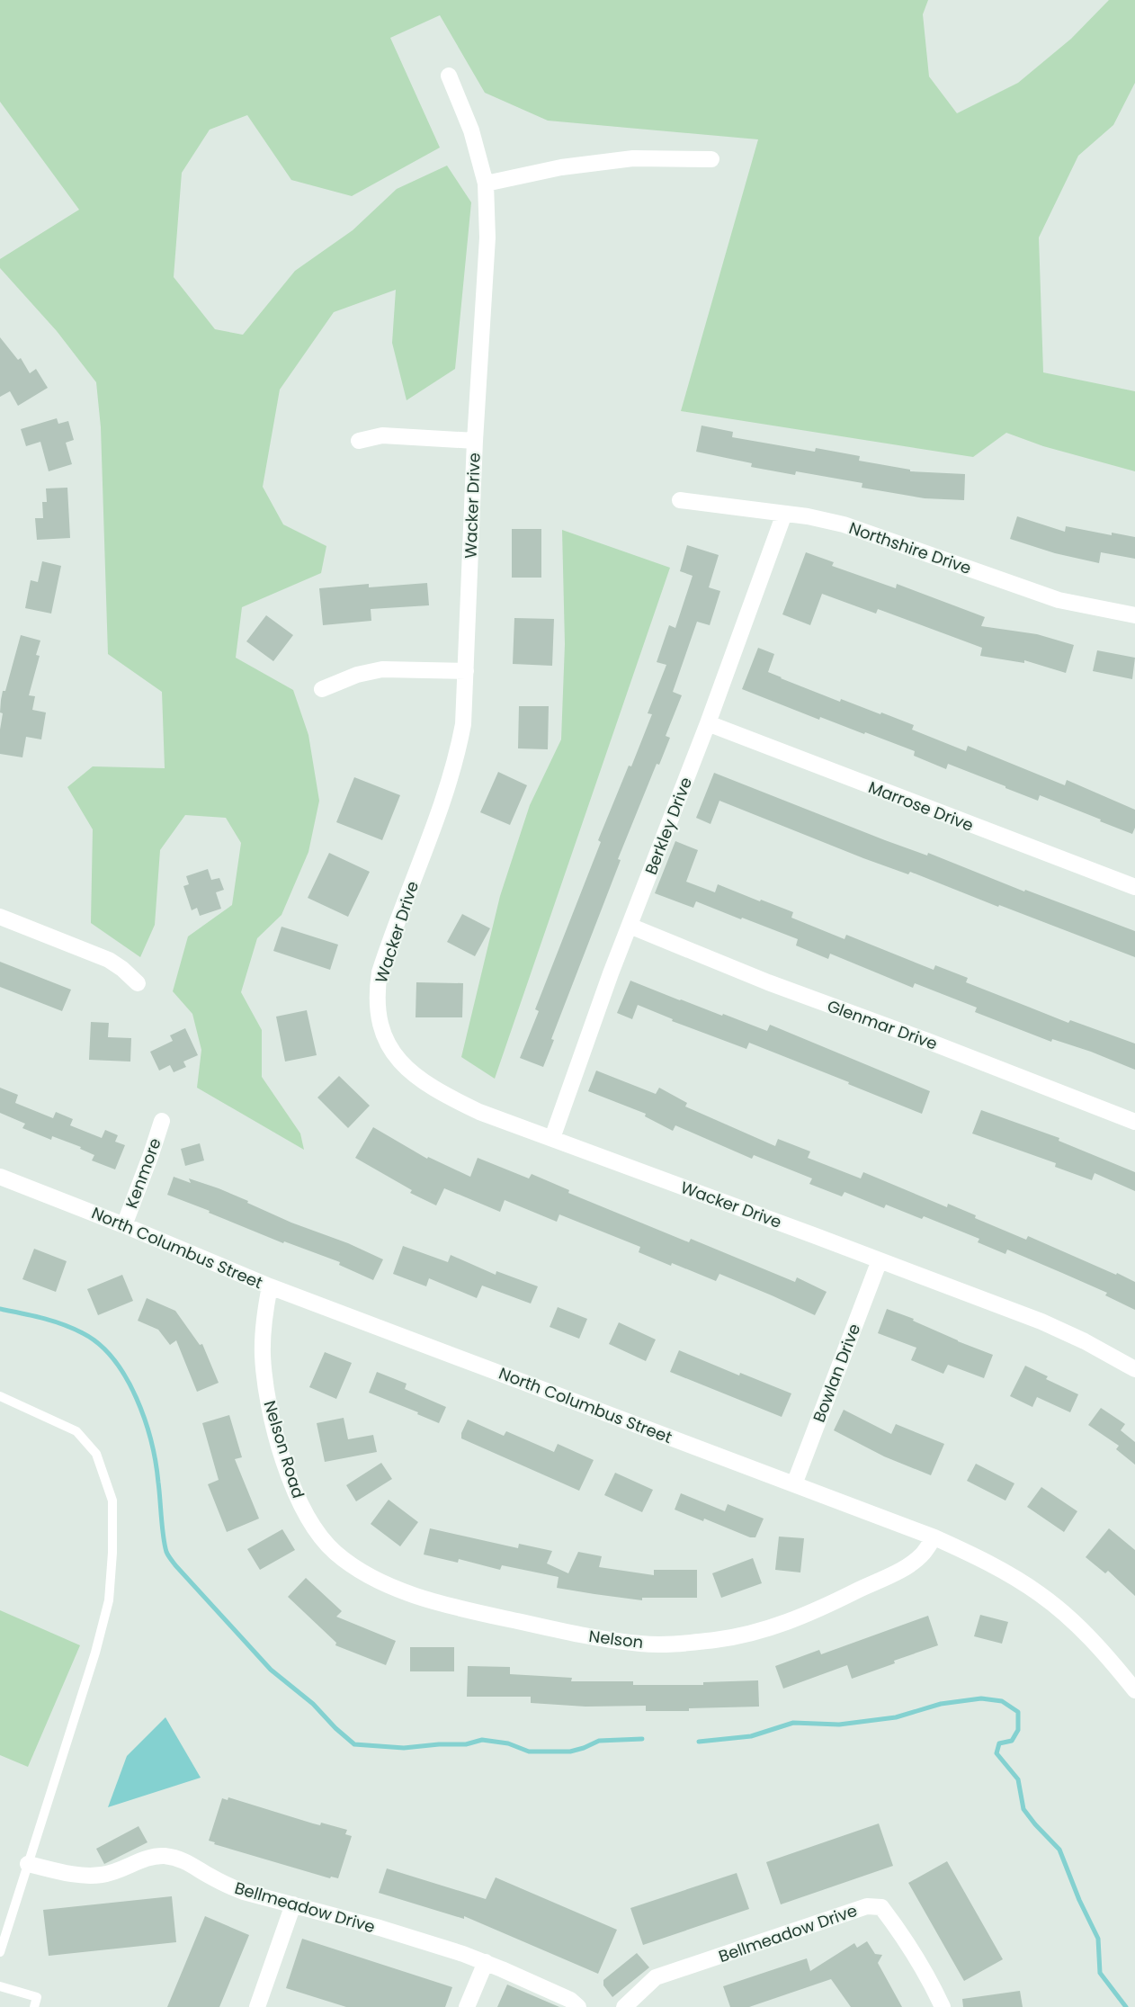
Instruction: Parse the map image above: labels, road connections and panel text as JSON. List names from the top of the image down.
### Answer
{
  "streets": {
    "street": [
      "Wacker Drive",
      "Northshire Drive",
      "Marrose Drive",
      "Berkley Drive",
      "Glenmar Drive",
      "Kenmore",
      "North Columbus Street",
      "Bowlan Drive",
      "Nelson Road",
      "Nelson",
      "Bellmeadow Drive"
    ]
  },
  "crossings": [
    ["Wacker Drive", "Berkley Drive"],
    ["Wacker Drive", "Bowlan Drive"],
    ["Northshire Drive", "Berkley Drive"],
    ["Marrose Drive", "Berkley Drive"],
    ["Berkley Drive", "Glenmar Drive"],
    ["Kenmore", "North Columbus Street"],
    ["North Columbus Street", "Bowlan Drive"],
    ["North Columbus Street", "Nelson Road"],
    ["North Columbus Street", "Nelson"],
    ["Nelson Road", "Nelson"]
  ]
}
